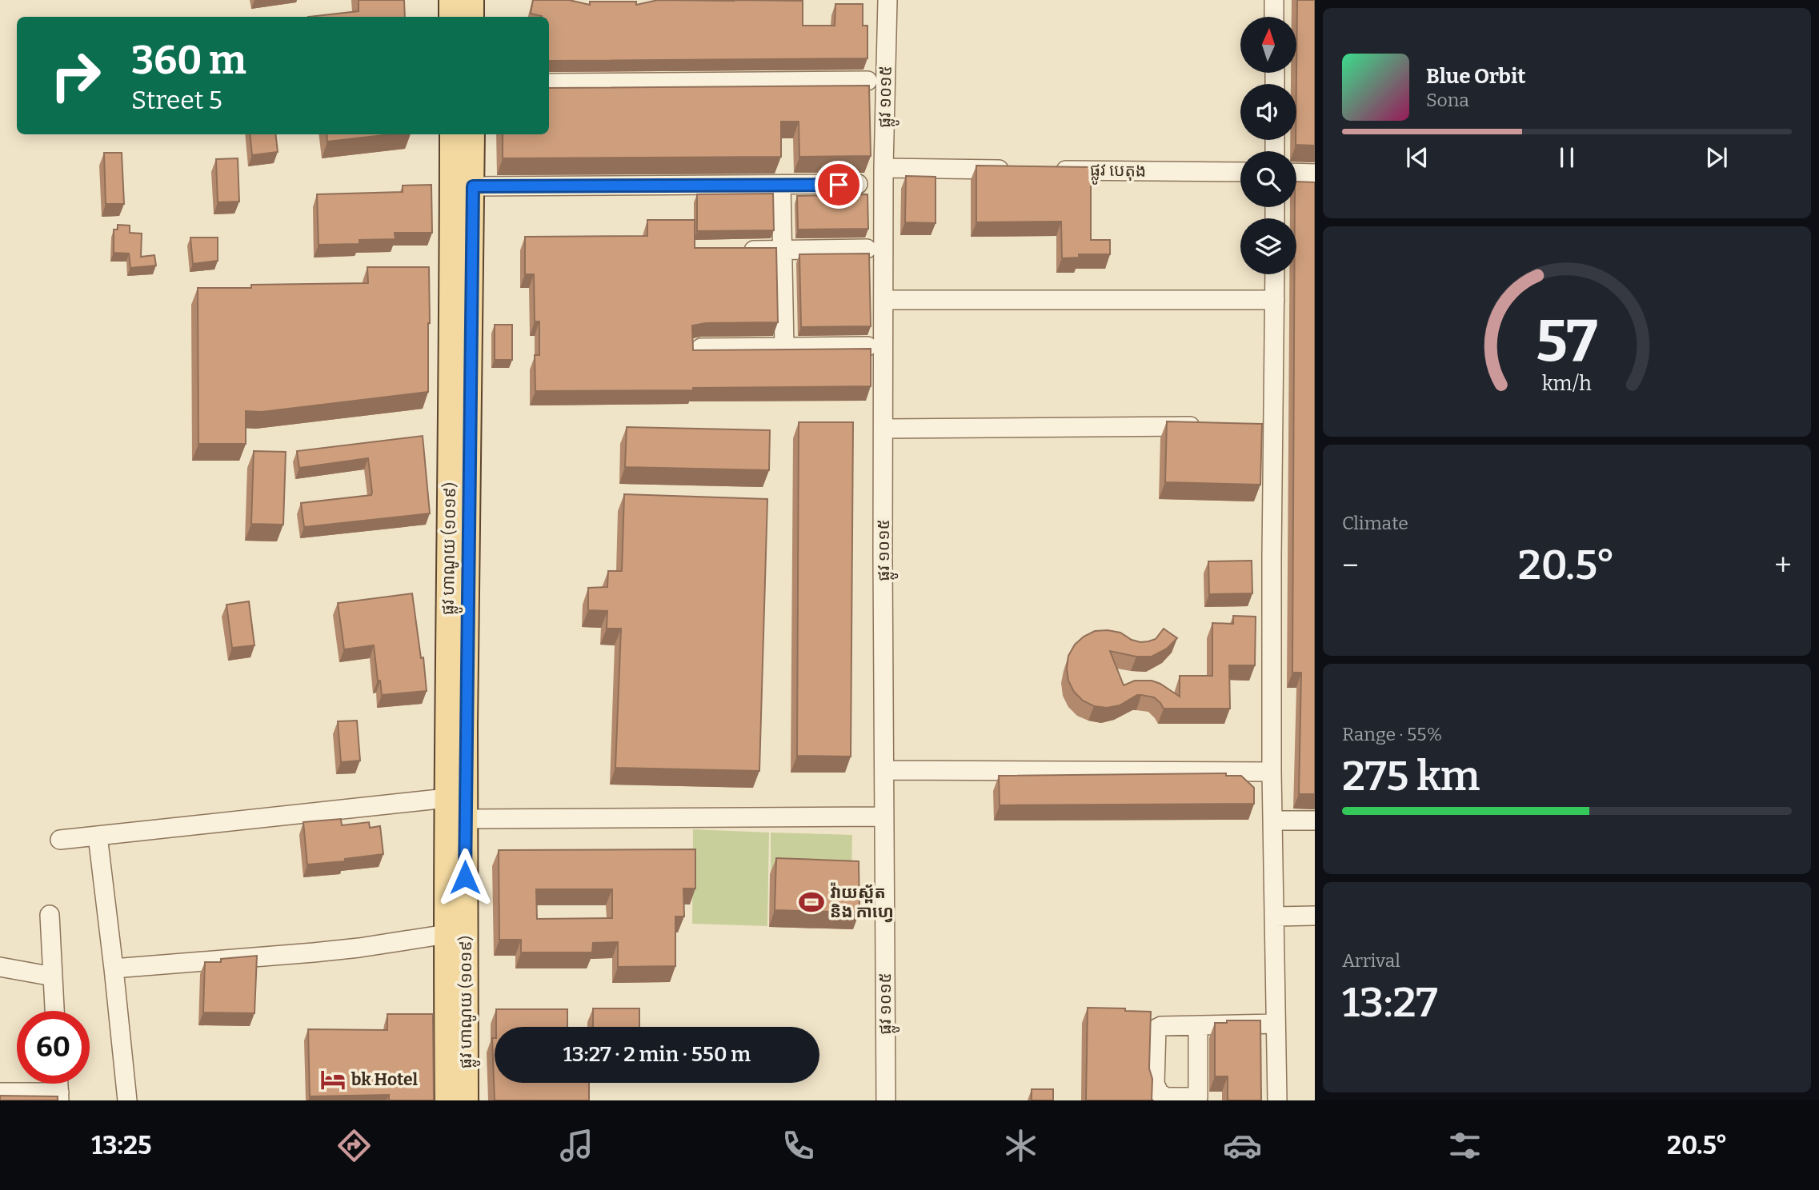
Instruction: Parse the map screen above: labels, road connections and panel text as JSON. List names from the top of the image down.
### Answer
{
  "streets": {
    "main road": ["ផ្លូវ ហាណូយ (១០១៩)"],
    "street": ["ផ្លូវ ១០១៥", "ផ្លូវ បេតុង"]
  },
  "places": {
    "sports": ["វ៉ាយស្ព័ត និង កាហ្វេ"],
    "hotel": ["bk Hotel"]
  },
  "north": "top",
  "page": {
    "turn": ["360 m", "Street 5"],
    "song": ["Blue Orbit", "Sona"],
    "tile": [
      "Climate",
      ["Range · 55%", "275 km"],
      ["Arrival", "13:27"]
    ],
    "heat": ["−", "20.5°", "+"],
    "limit": "60",
    "trip": "13:27 · 2 min · 550 m",
    "tabs": ["13:25", "20.5°"],
    "gauge": ["57", "km/h"]
  }
}
